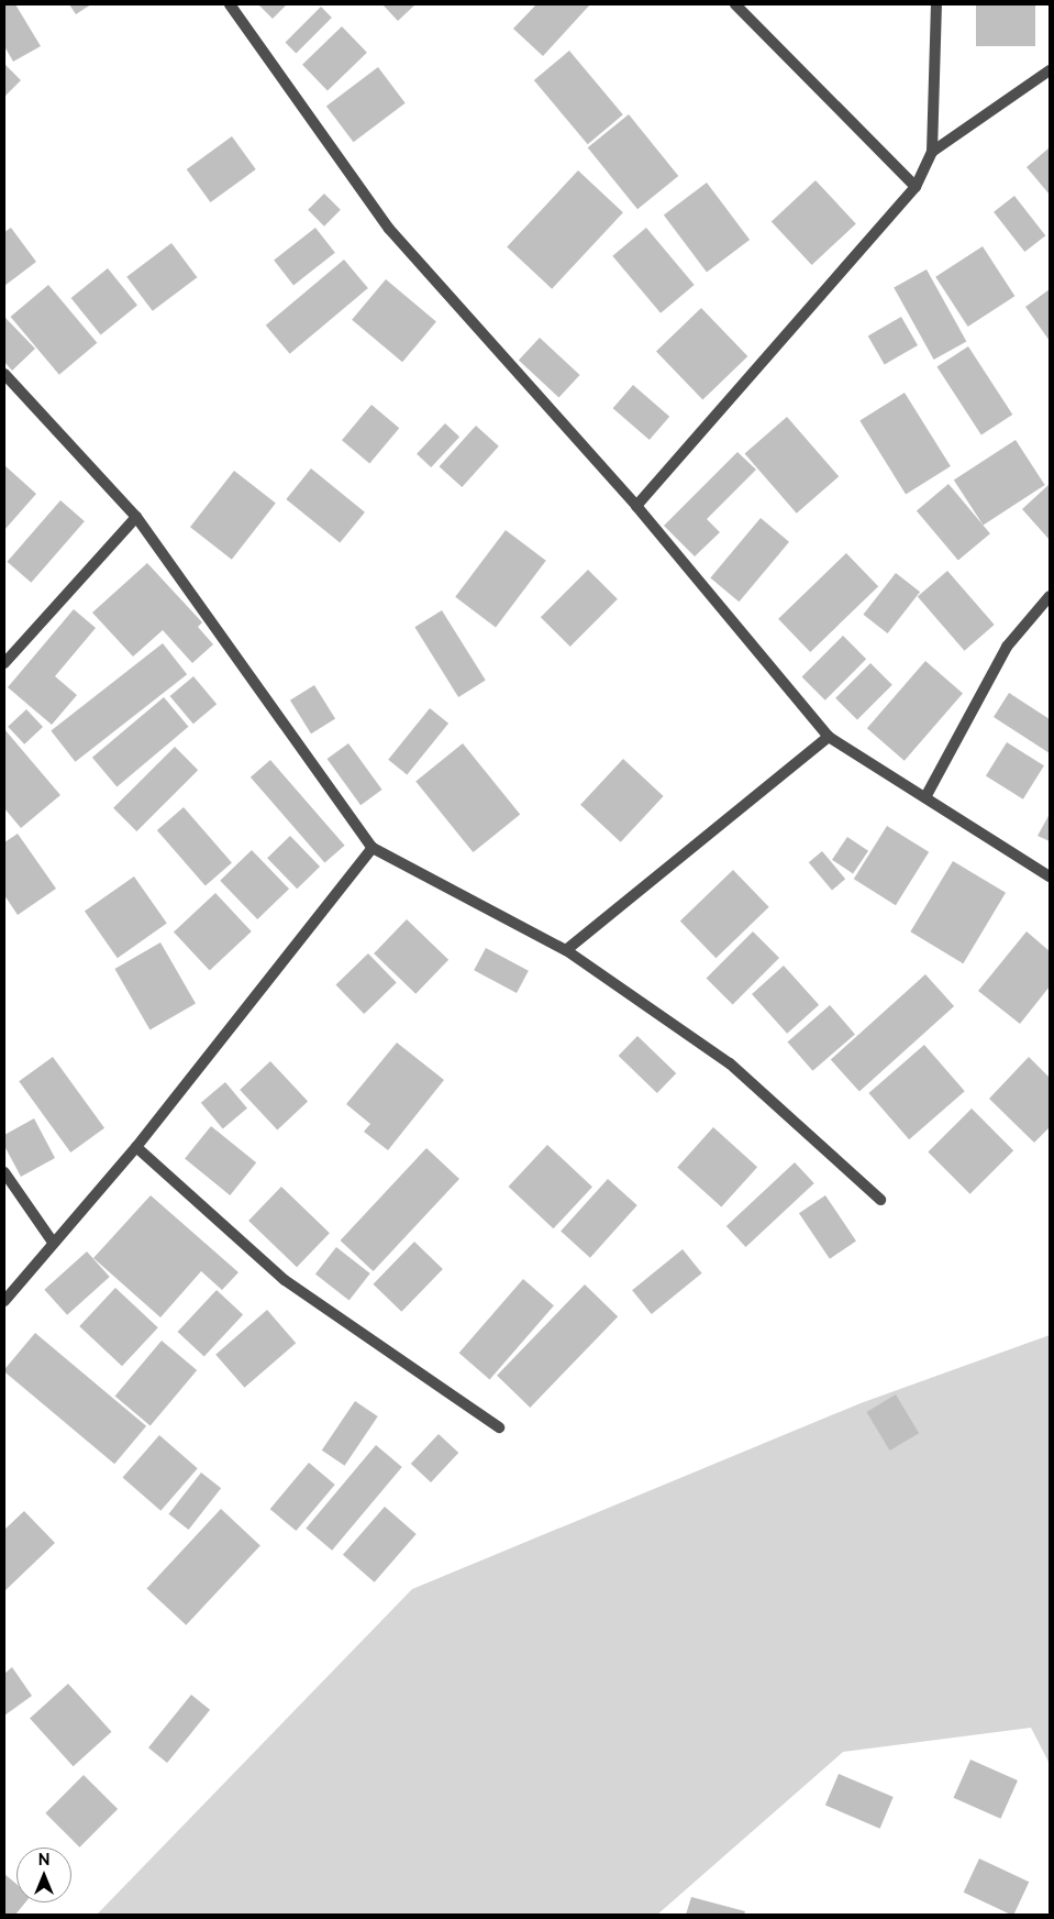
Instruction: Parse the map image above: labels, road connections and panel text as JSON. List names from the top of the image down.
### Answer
{
  "north": "top"
}
